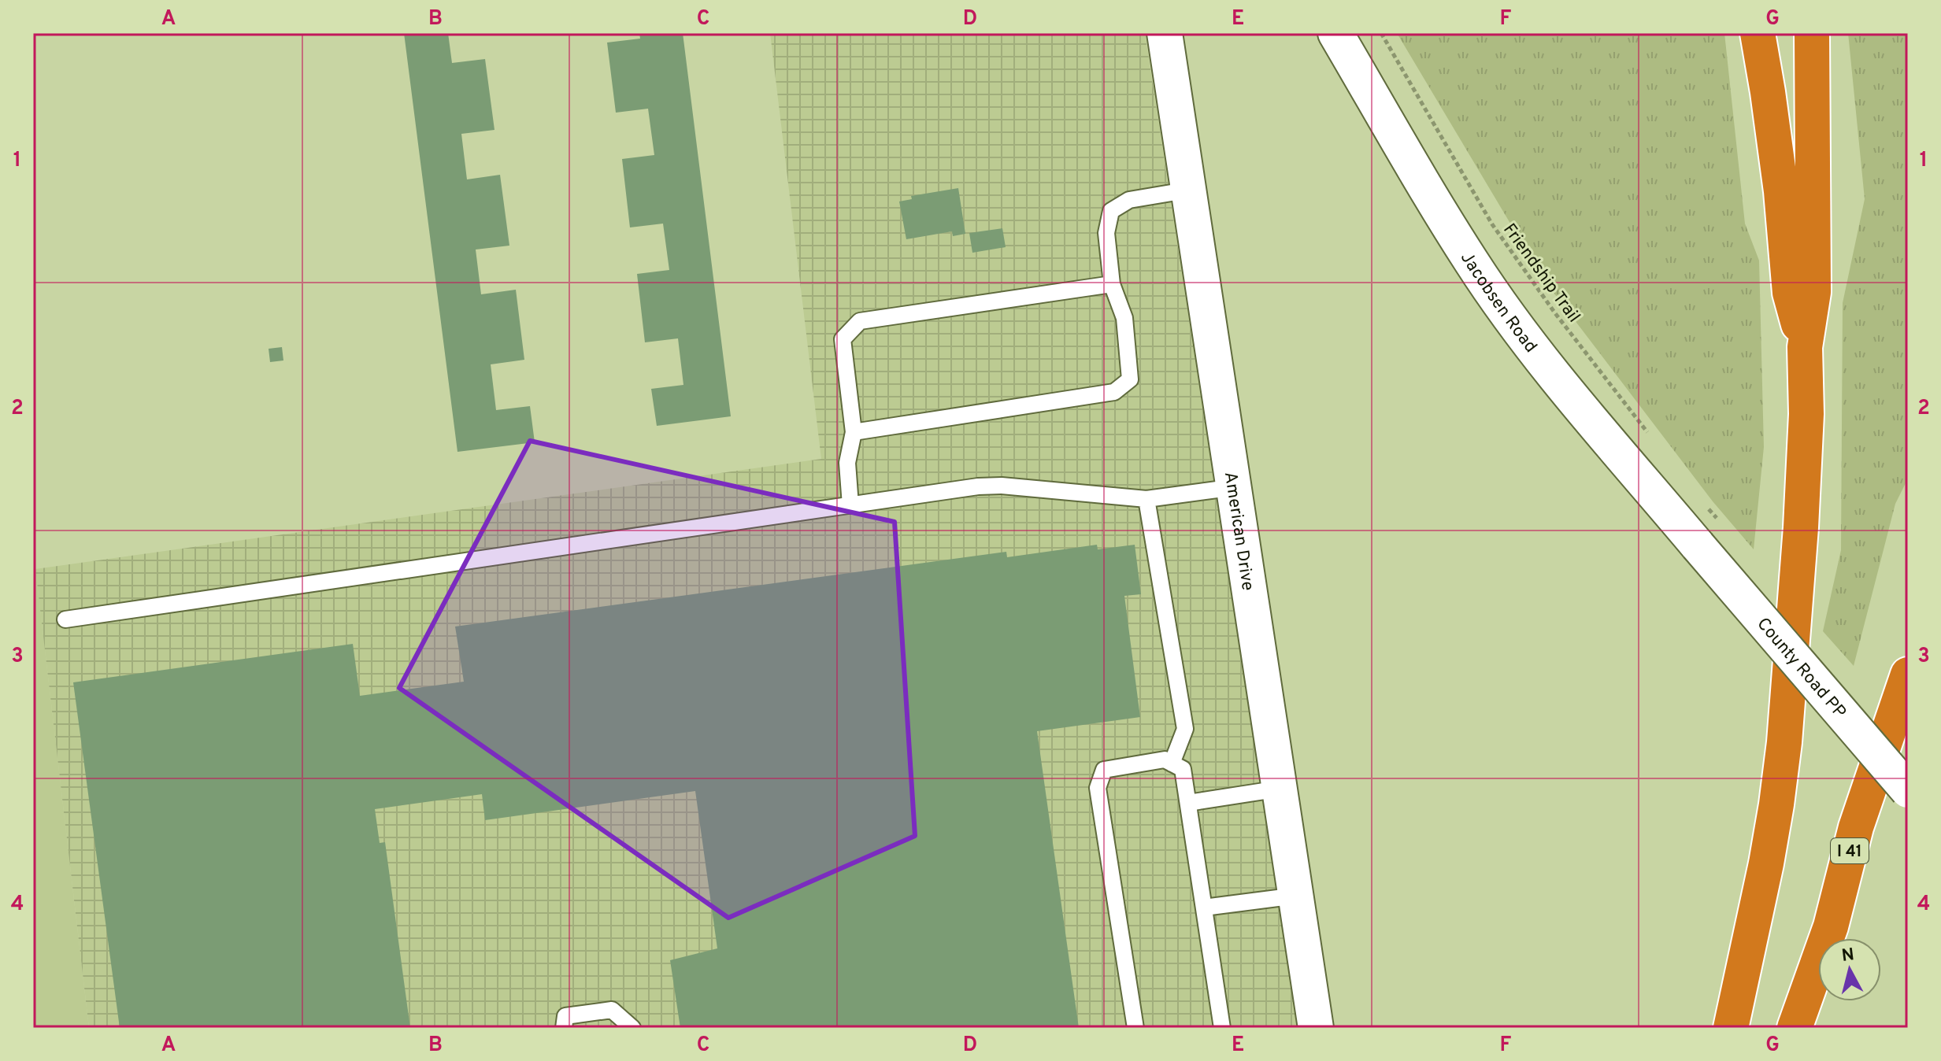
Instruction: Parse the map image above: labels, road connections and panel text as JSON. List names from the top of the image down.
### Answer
{
  "streets": {
    "highway": ["I 41"],
    "street": ["Jacobsen Road", "American Drive", "County Road PP"],
    "path": ["Friendship Trail"]
  },
  "crossings": [
    ["Jacobsen Road", "County Road PP"]
  ],
  "north": "top",
  "grid": {
    "columns": [
      "A",
      "B",
      "C",
      "D",
      "E",
      "F",
      "G"
    ],
    "rows": [
      "1",
      "2",
      "3",
      "4"
    ]
  }
}
